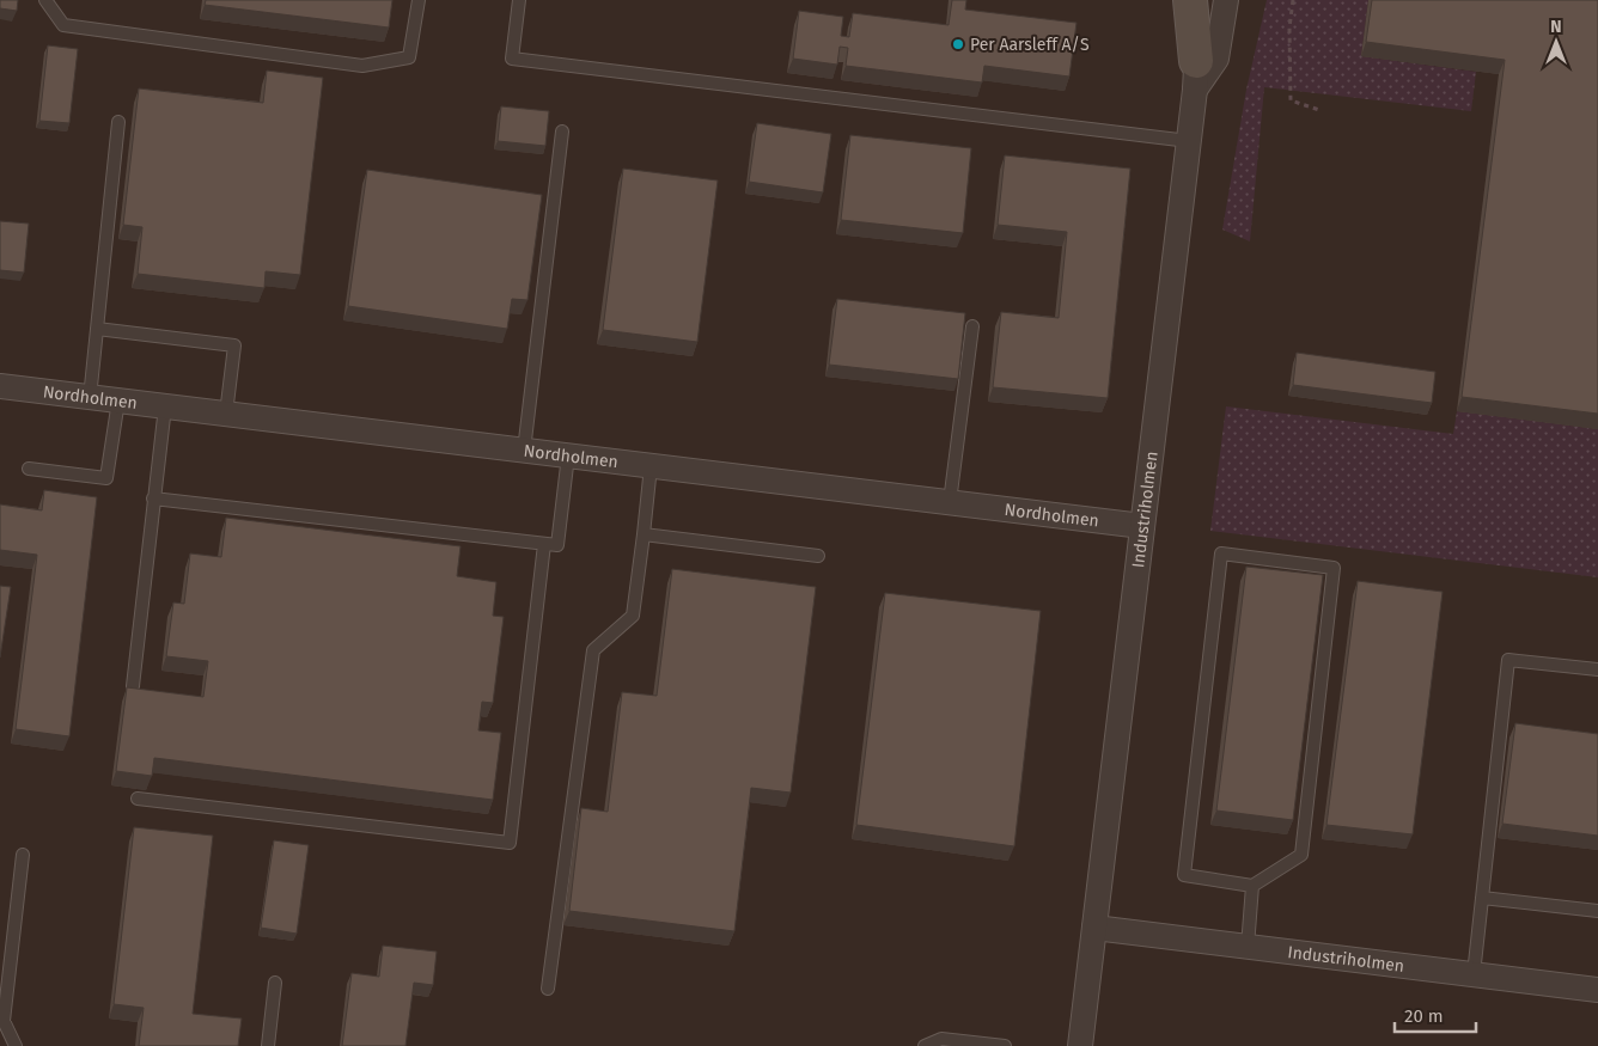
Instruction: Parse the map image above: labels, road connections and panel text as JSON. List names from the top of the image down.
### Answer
{
  "streets": {
    "street": ["Nordholmen", "Industriholmen"]
  },
  "crossings": [
    ["Nordholmen", "Industriholmen"]
  ],
  "places": ["Per Aarsleff A/S"],
  "scale_bar": "20 m",
  "north": "top"
}
